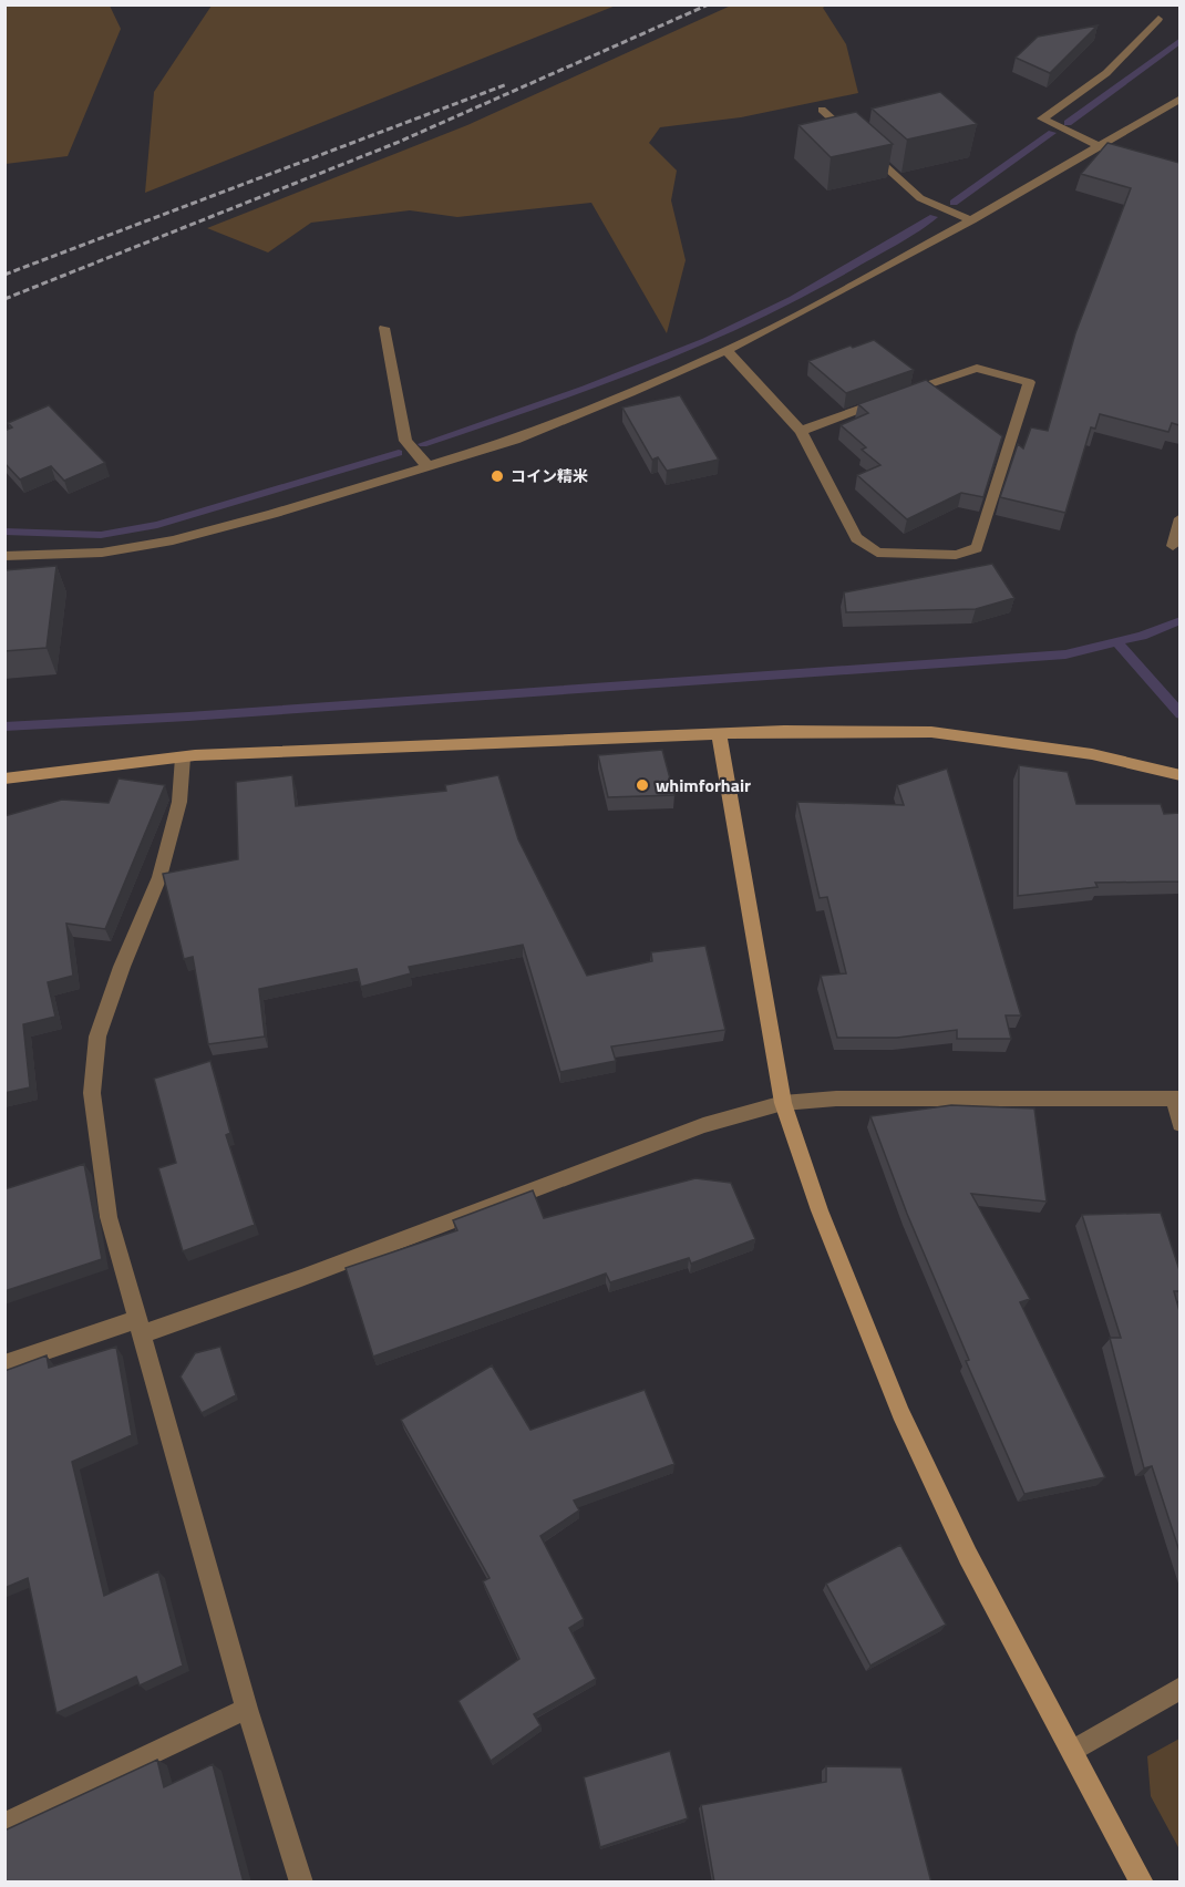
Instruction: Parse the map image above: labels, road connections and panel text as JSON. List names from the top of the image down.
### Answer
{
  "places": ["コイン精米", "whimforhair"]
}
